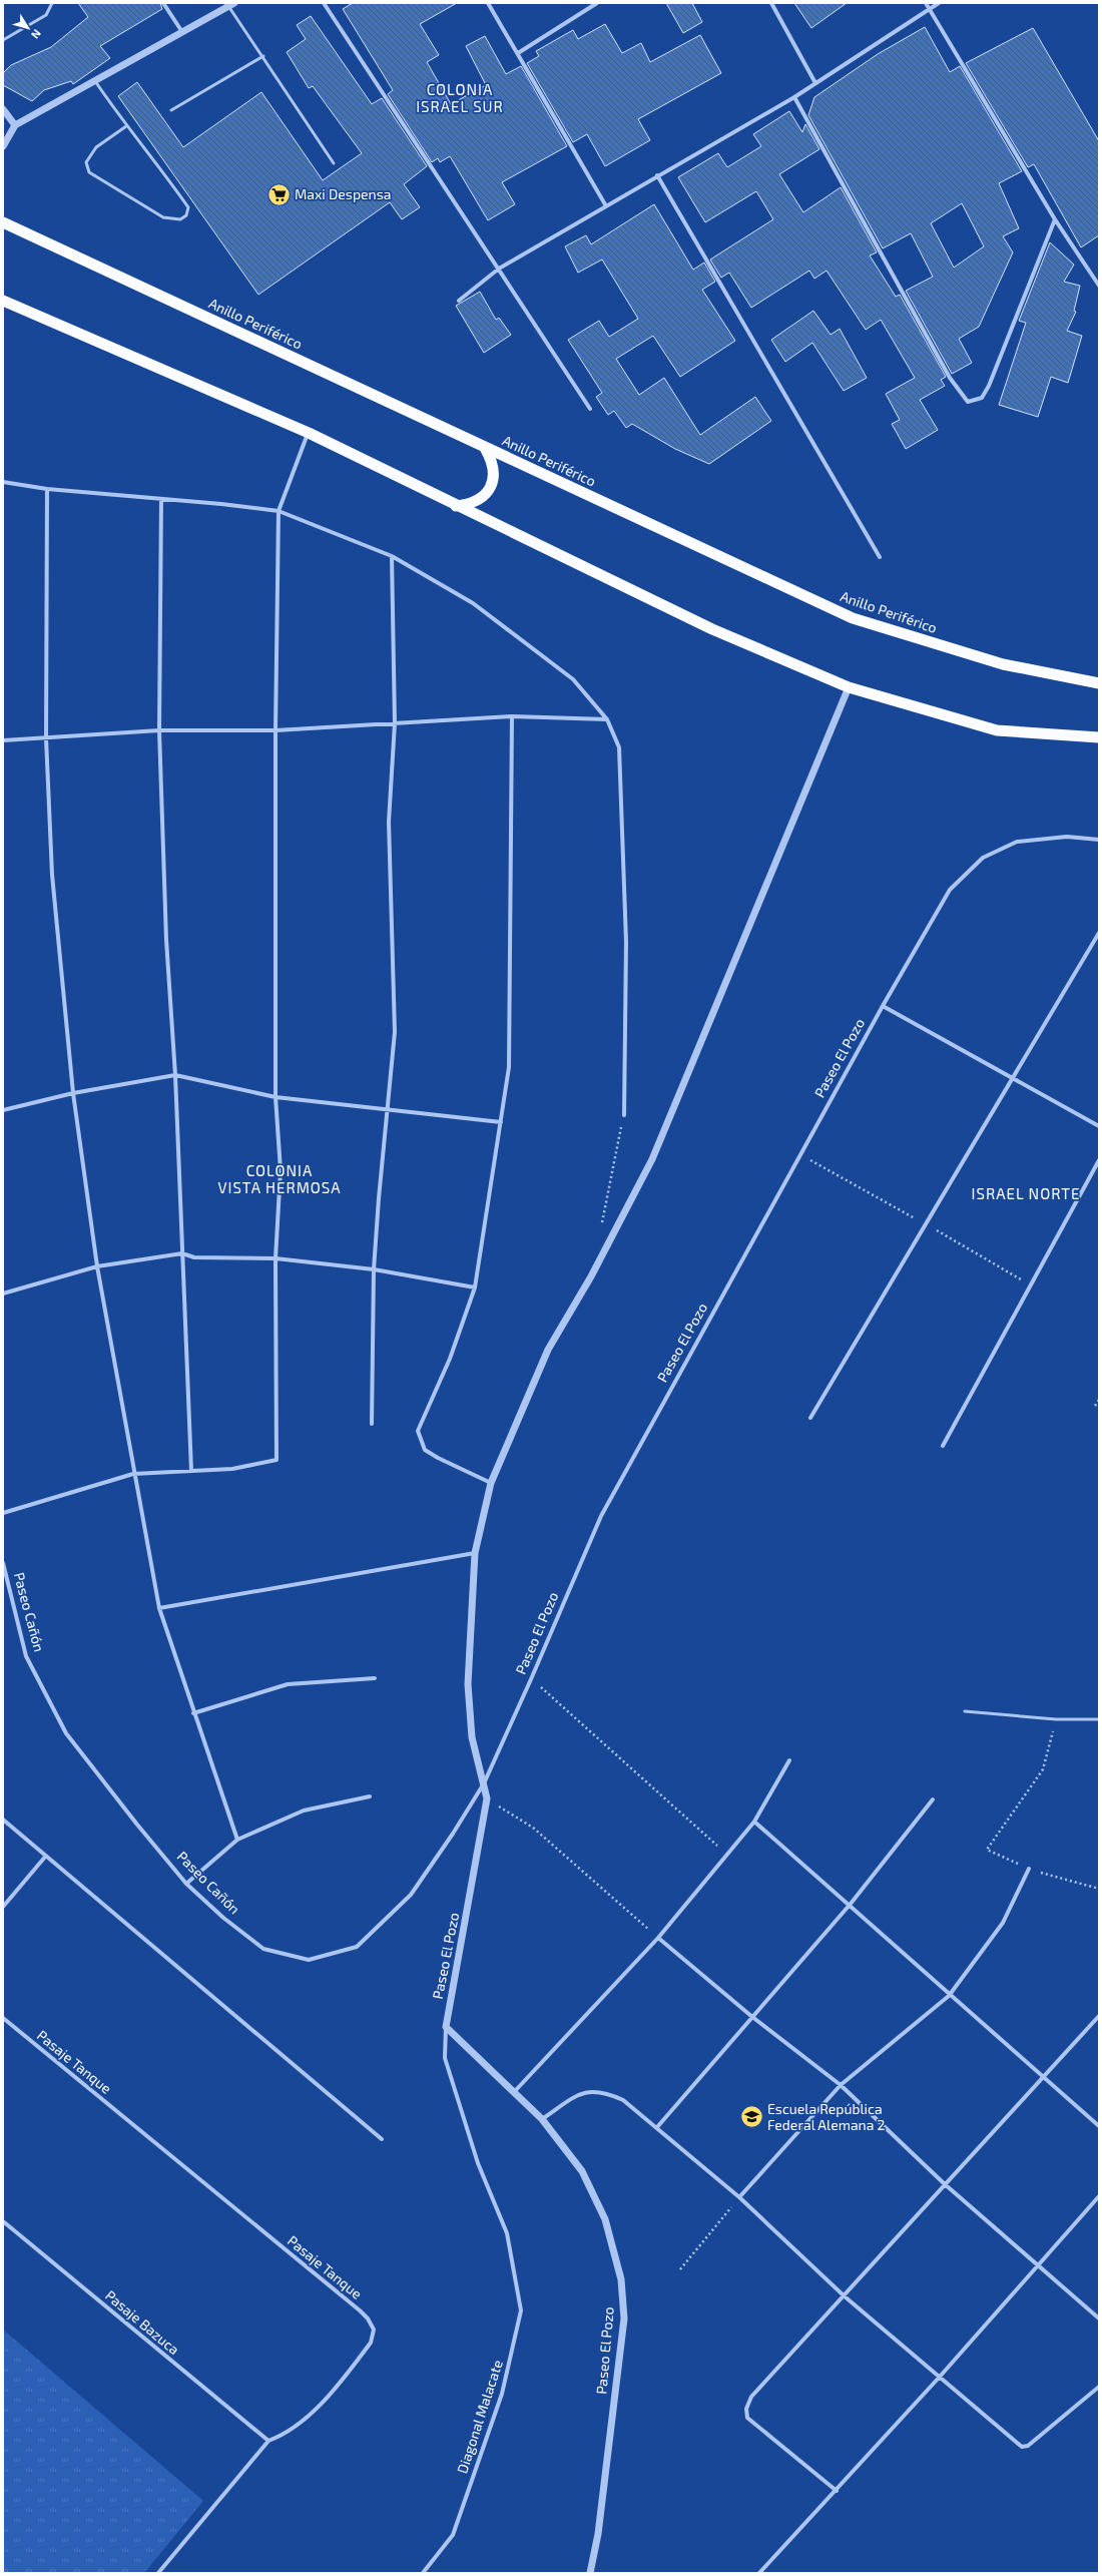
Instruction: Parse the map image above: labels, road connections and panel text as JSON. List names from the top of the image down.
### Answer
{
  "streets": {
    "highway": ["Anillo Periférico"],
    "street": [
      "Paseo El Pozo",
      "Paseo Cañón",
      "Pasaje Tanque",
      "Pasaje Bazuca",
      "Diagonal Malacate"
    ]
  },
  "crossings": [
    ["Paseo El Pozo", "Paseo Cañón"],
    ["Paseo El Pozo", "Diagonal Malacate"],
    ["Pasaje Tanque", "Pasaje Bazuca"]
  ],
  "districts": ["COLONIA ISRAEL SUR", "COLONIA VISTA HERMOSA", "ISRAEL NORTE"],
  "places": {
    "supermarket": ["Maxi Despensa"],
    "school or university": ["Escuela República Federal Alemana 2"]
  },
  "north": "bottom right"
}
